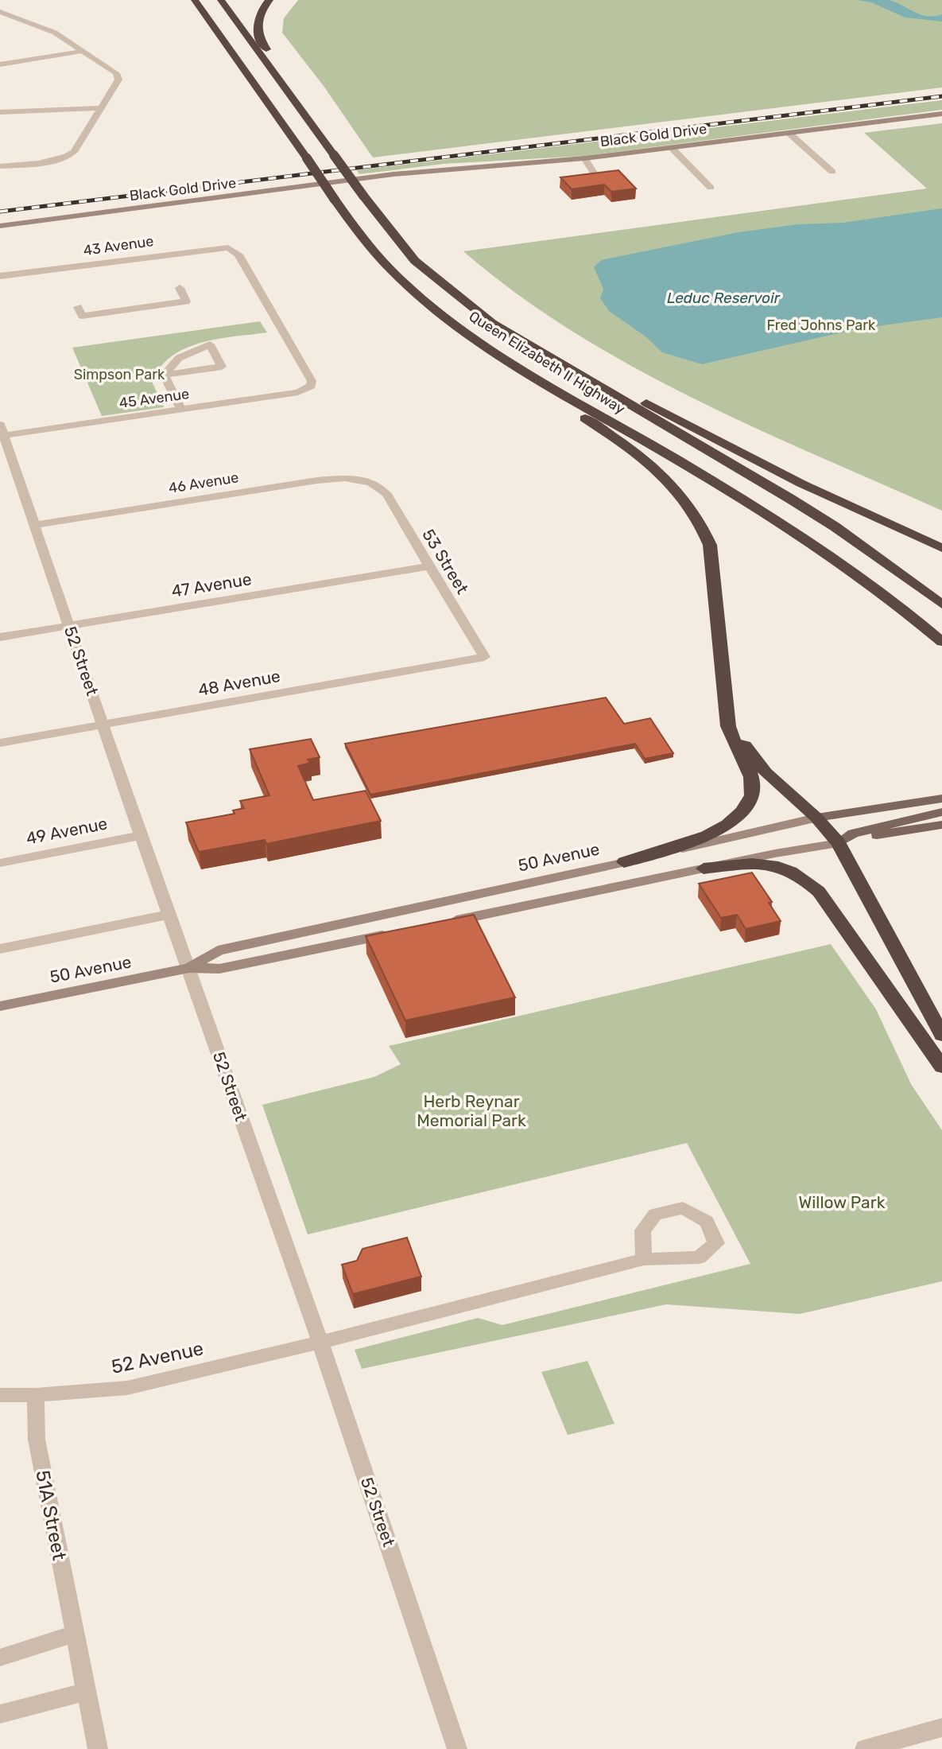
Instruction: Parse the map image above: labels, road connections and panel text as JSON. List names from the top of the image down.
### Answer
{
  "streets": {
    "highway": ["Queen Elizabeth II Highway"],
    "main road": ["Black Gold Drive", "50 Avenue"],
    "street": [
      "43 Avenue",
      "45 Avenue",
      "46 Avenue",
      "53 Street",
      "47 Avenue",
      "52 Street",
      "48 Avenue",
      "49 Avenue",
      "52 Avenue",
      "51A Street"
    ]
  },
  "crossings": [
    ["43 Avenue", "45 Avenue"],
    ["45 Avenue", "52 Street"],
    ["46 Avenue", "53 Street"],
    ["46 Avenue", "52 Street"],
    ["53 Street", "47 Avenue"],
    ["53 Street", "48 Avenue"],
    ["47 Avenue", "52 Street"],
    ["52 Street", "48 Avenue"],
    ["52 Street", "49 Avenue"],
    ["52 Street", "50 Avenue"],
    ["52 Street", "52 Avenue"],
    ["52 Avenue", "51A Street"]
  ],
  "water": ["Leduc Reservoir"],
  "parks": [
    "Fred Johns Park",
    "Simpson Park",
    "Herb Reynar Memorial Park",
    "Willow Park"
  ]
}
